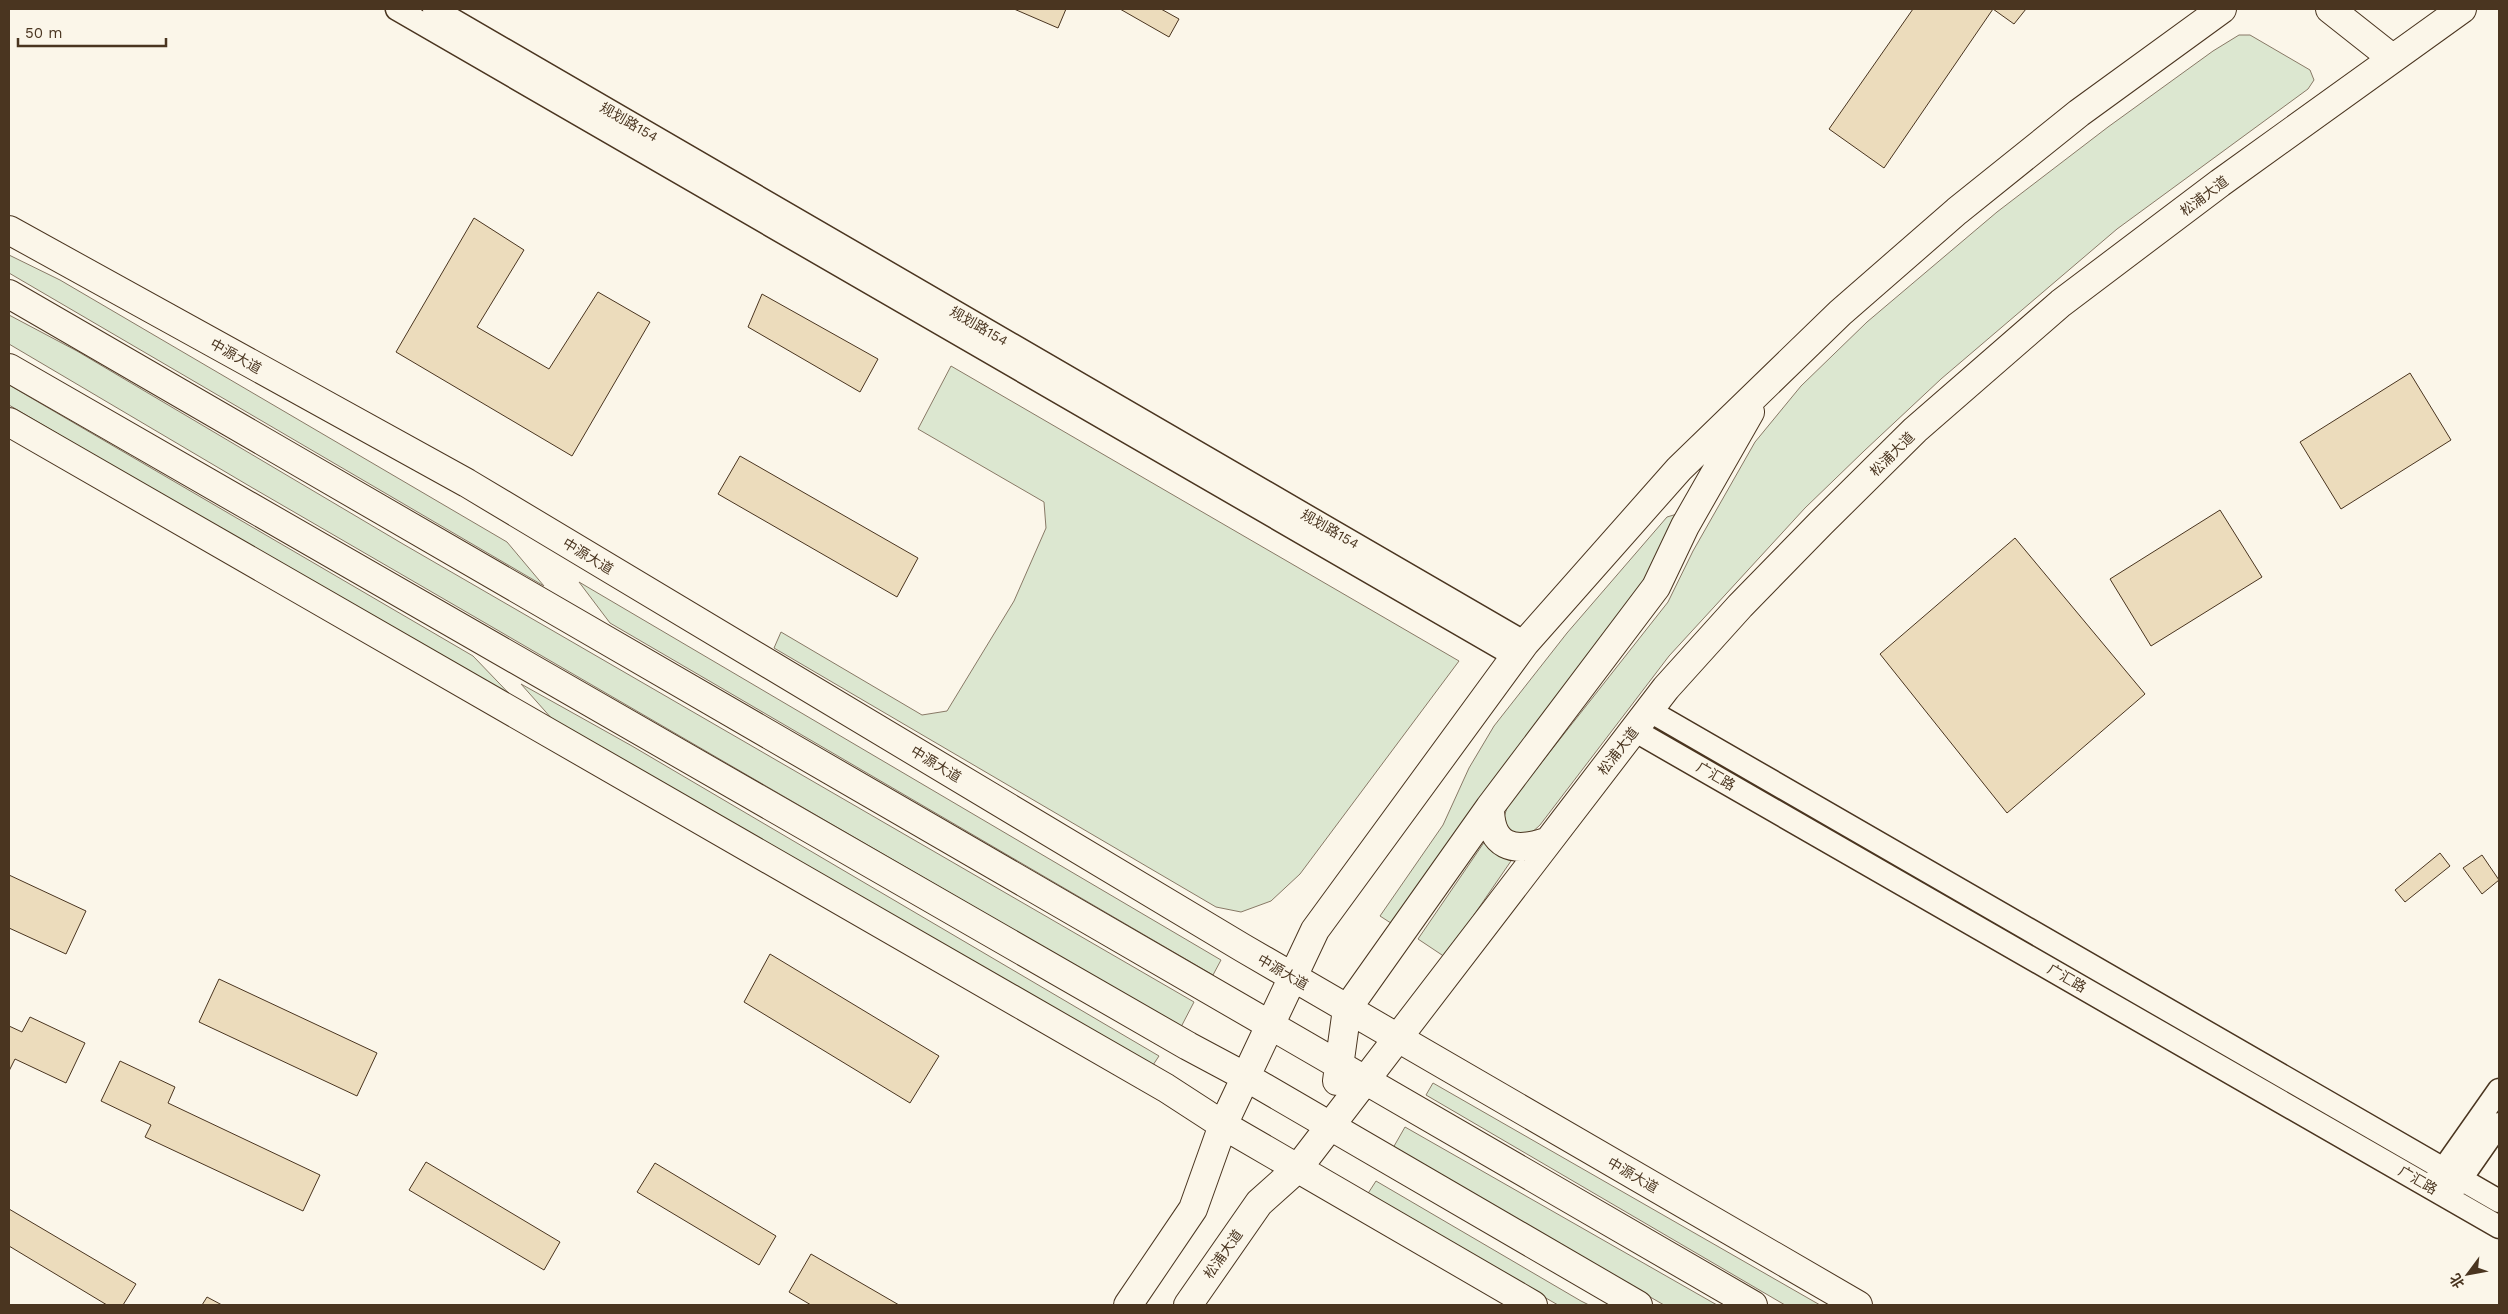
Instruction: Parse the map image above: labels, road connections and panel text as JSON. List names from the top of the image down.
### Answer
{
  "streets": {
    "highway": ["松浦大道", "中源大道"],
    "street": ["规划路154", "广汇路"]
  },
  "crossings": [
    ["松浦大道", "中源大道"],
    ["松浦大道", "广汇路"]
  ],
  "scale_bar": "50 m",
  "north": "bottom left"
}
